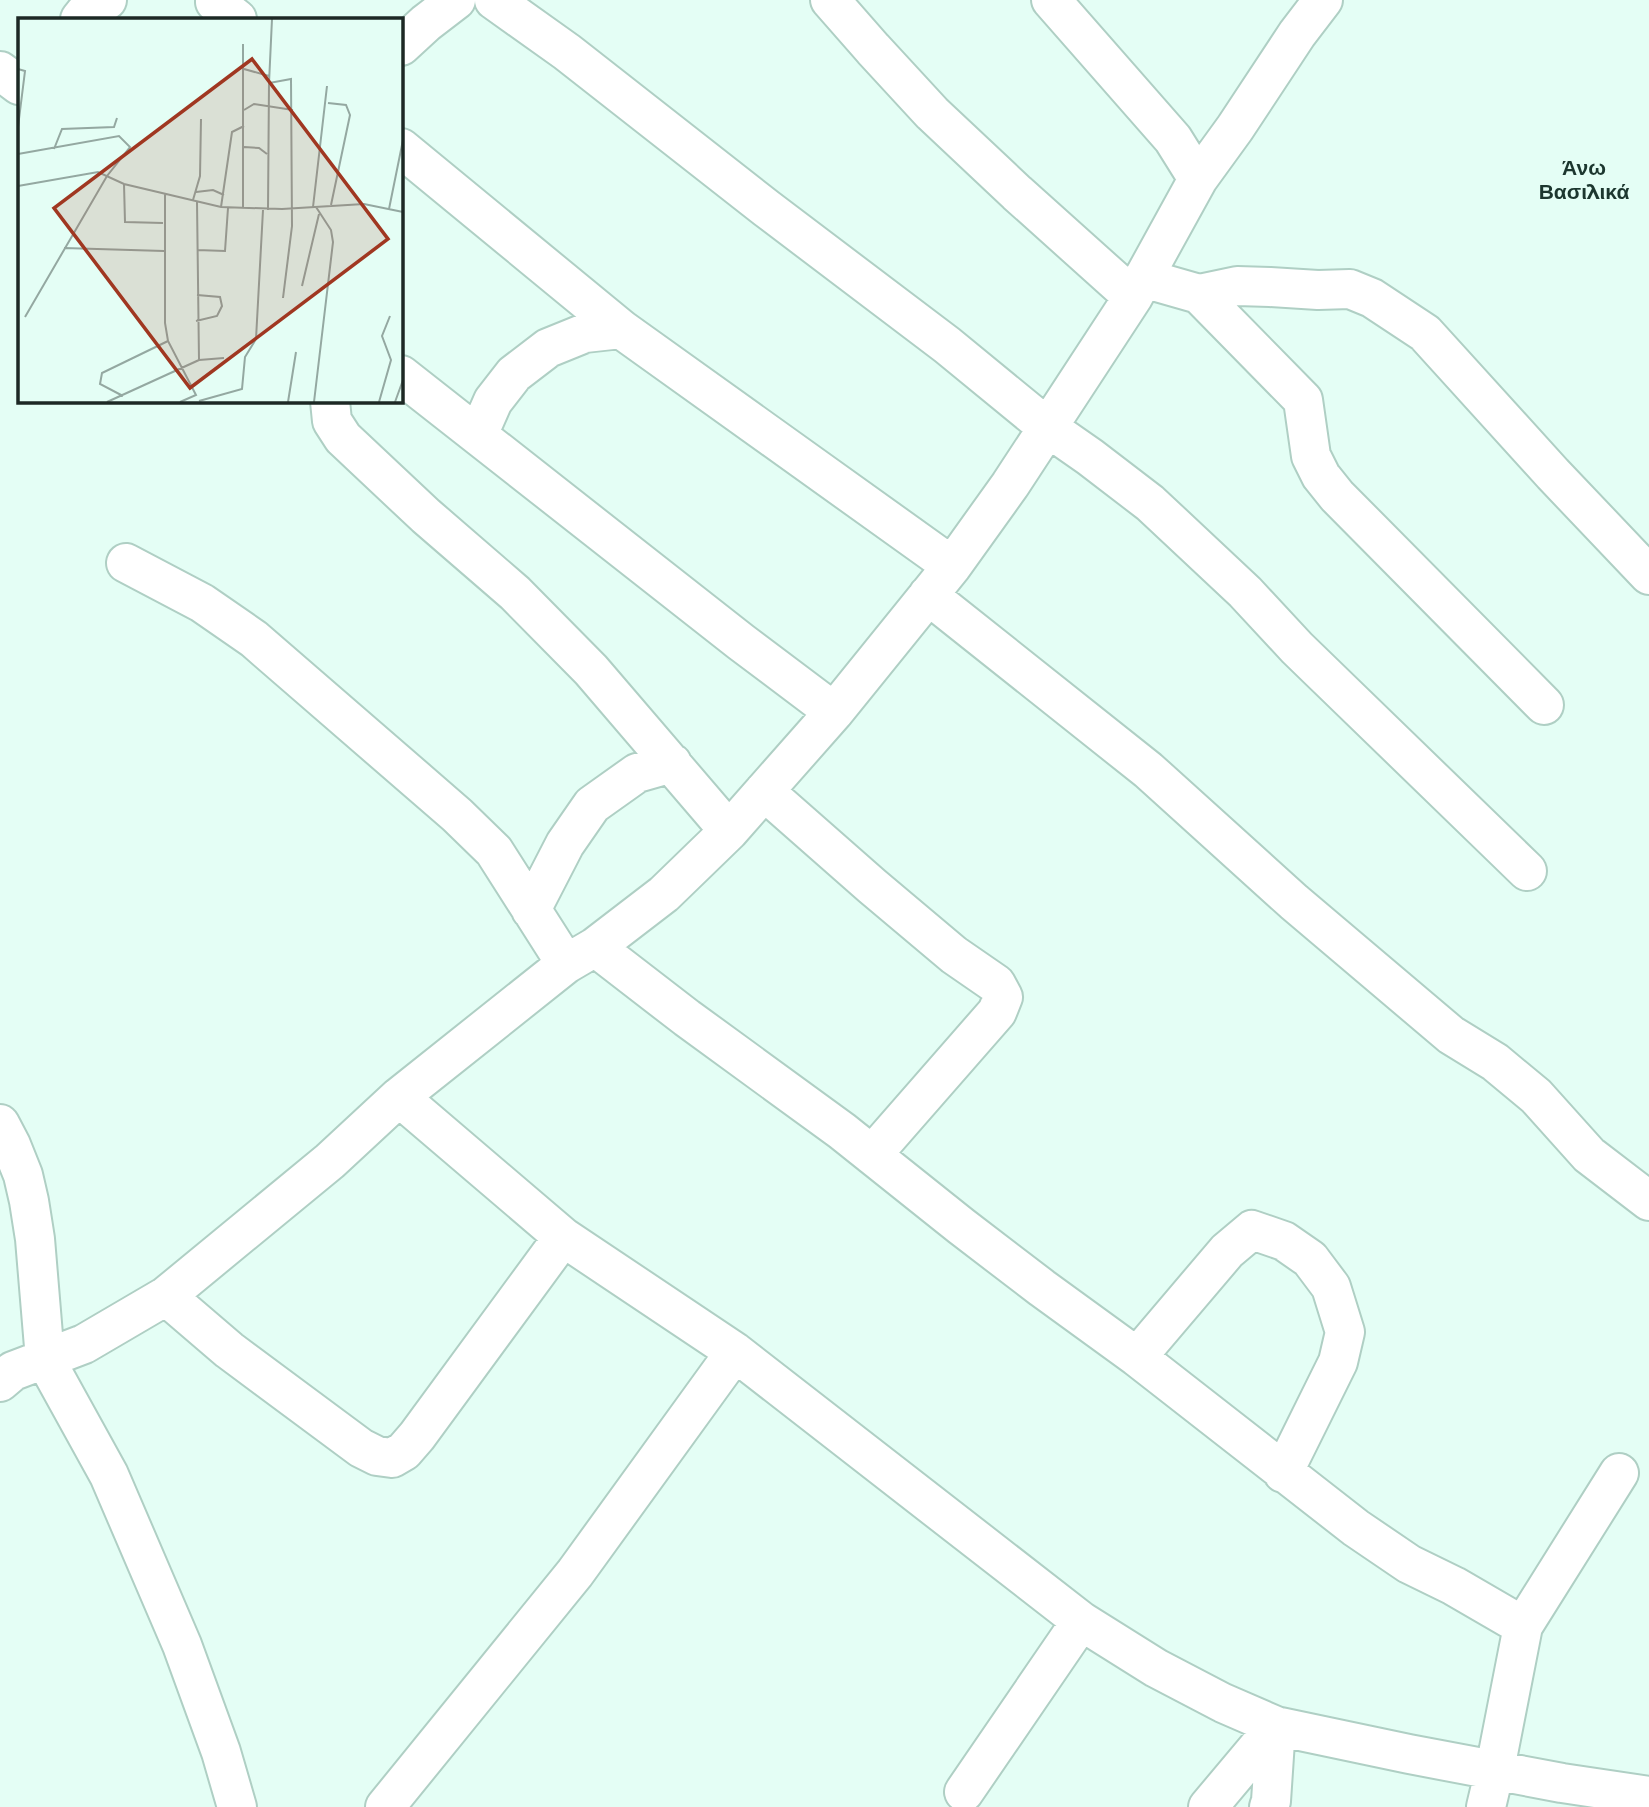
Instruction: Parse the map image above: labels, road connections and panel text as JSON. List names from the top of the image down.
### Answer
{
  "districts": ["Άνω Βασιλικά"]
}
